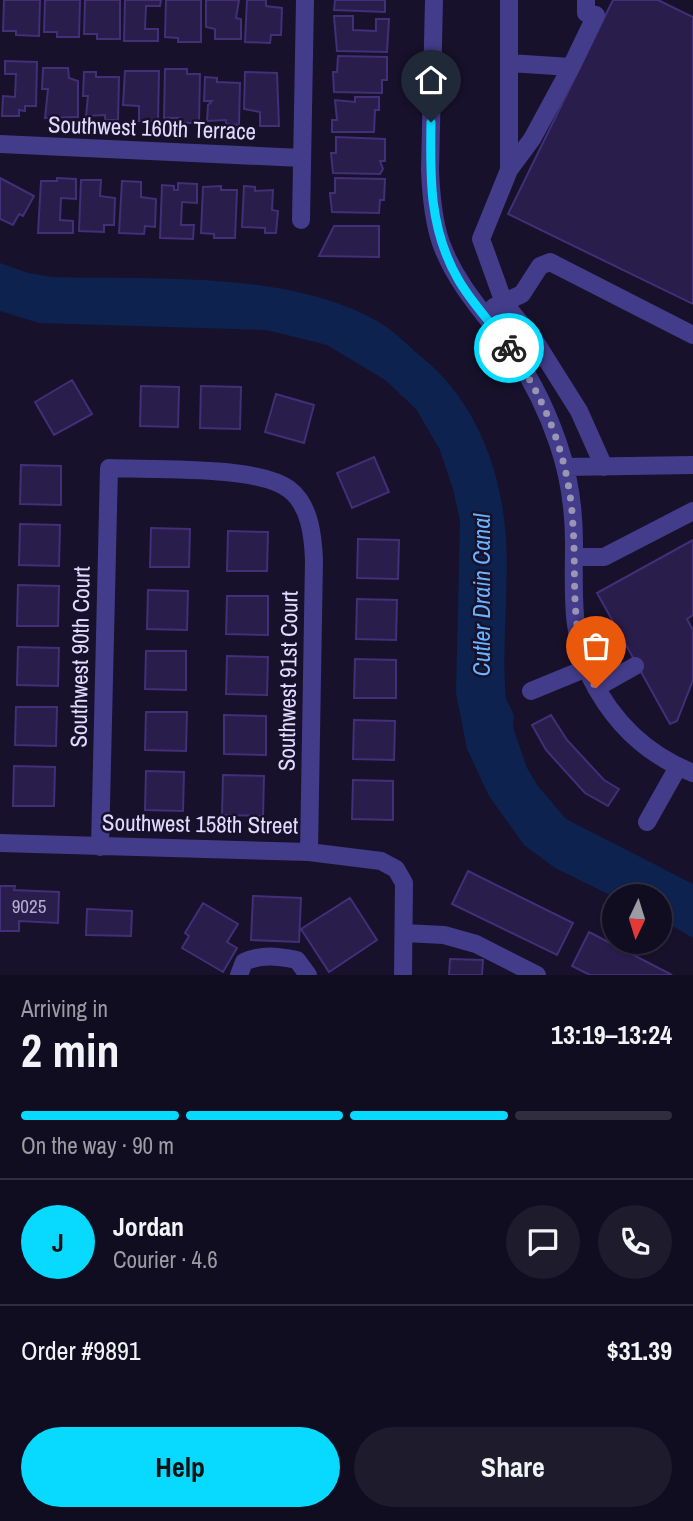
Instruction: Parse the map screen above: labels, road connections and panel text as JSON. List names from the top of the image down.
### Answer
{
  "streets": {
    "street": [
      "Southwest 160th Terrace",
      "Southwest 90th Court",
      "Southwest 91st Court",
      "Southwest 158th Street"
    ]
  },
  "crossings": [
    ["Southwest 90th Court", "Southwest 91st Court"],
    ["Southwest 90th Court", "Southwest 158th Street"],
    ["Southwest 91st Court", "Southwest 158th Street"]
  ],
  "water": ["Cutler Drain Canal"],
  "house_numbers": ["9025"],
  "north": "bottom",
  "page": {
    "heading": ["2 min", "Arriving in", "13:19–13:24"],
    "panel": [
      "Jordan",
      "Courier · 4.6",
      "Order #9891",
      "$31.39"
    ],
    "bar": "On the way · 90 m",
    "round": "J",
    "buttons": ["Help", "Share"]
  }
}
